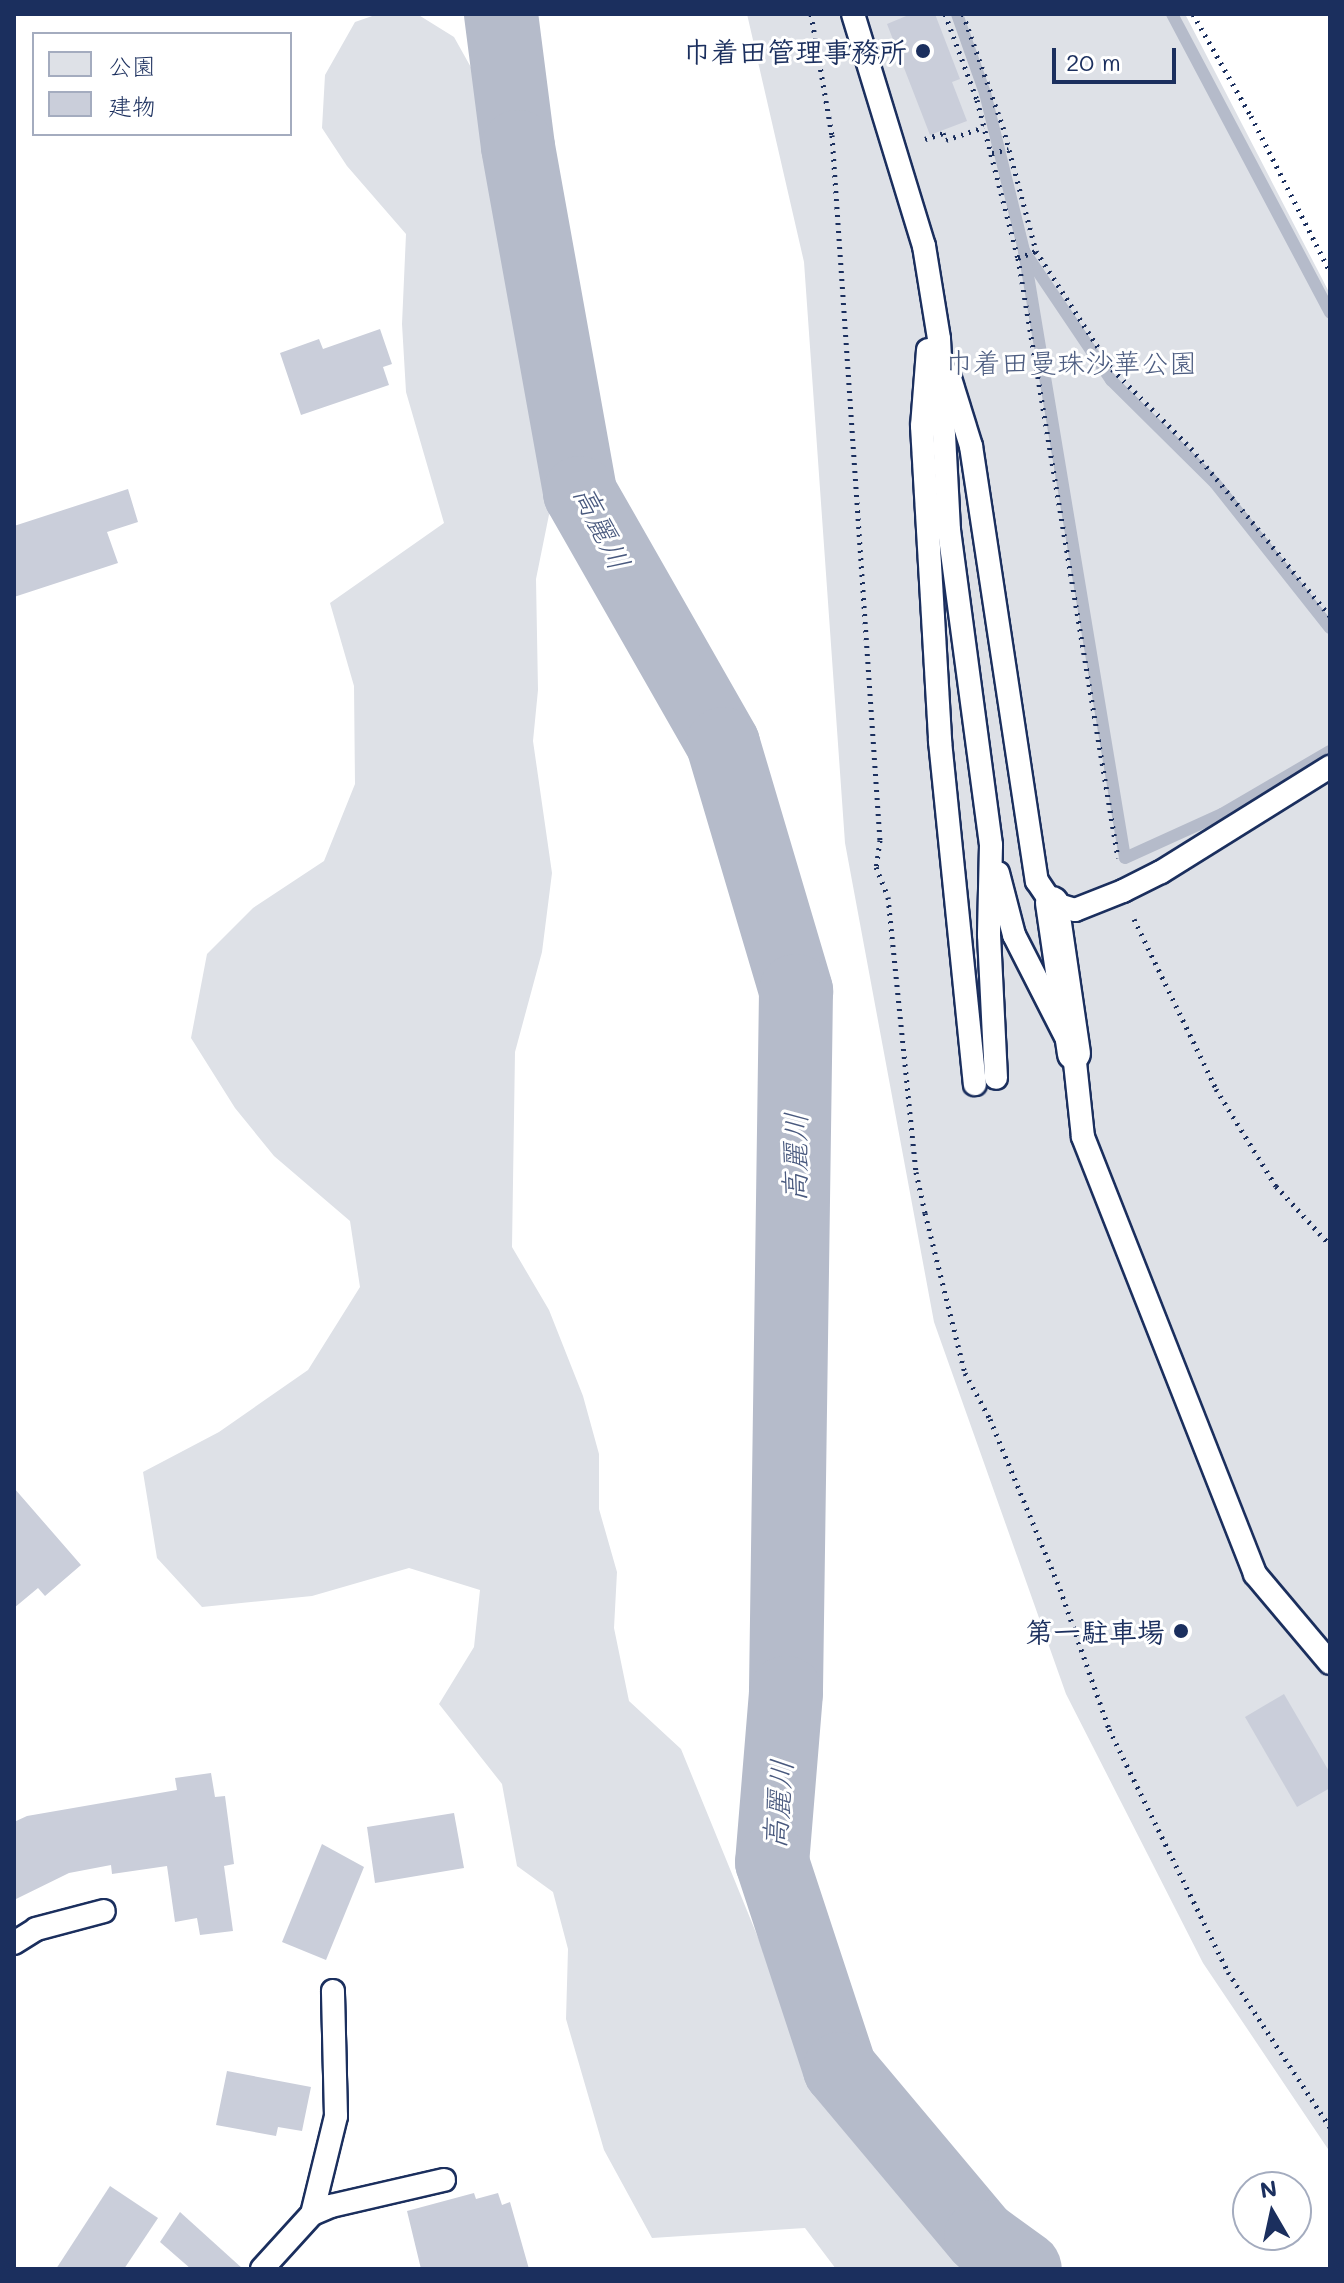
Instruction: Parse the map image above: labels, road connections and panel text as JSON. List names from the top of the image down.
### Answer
{
  "water": ["高麗川"],
  "parks": ["巾着田曼珠沙華公園"],
  "places": ["巾着田管理事務所", "第一駐車場"],
  "legend": ["公園", "建物"],
  "scale_bar": "20 m",
  "north": "top"
}
